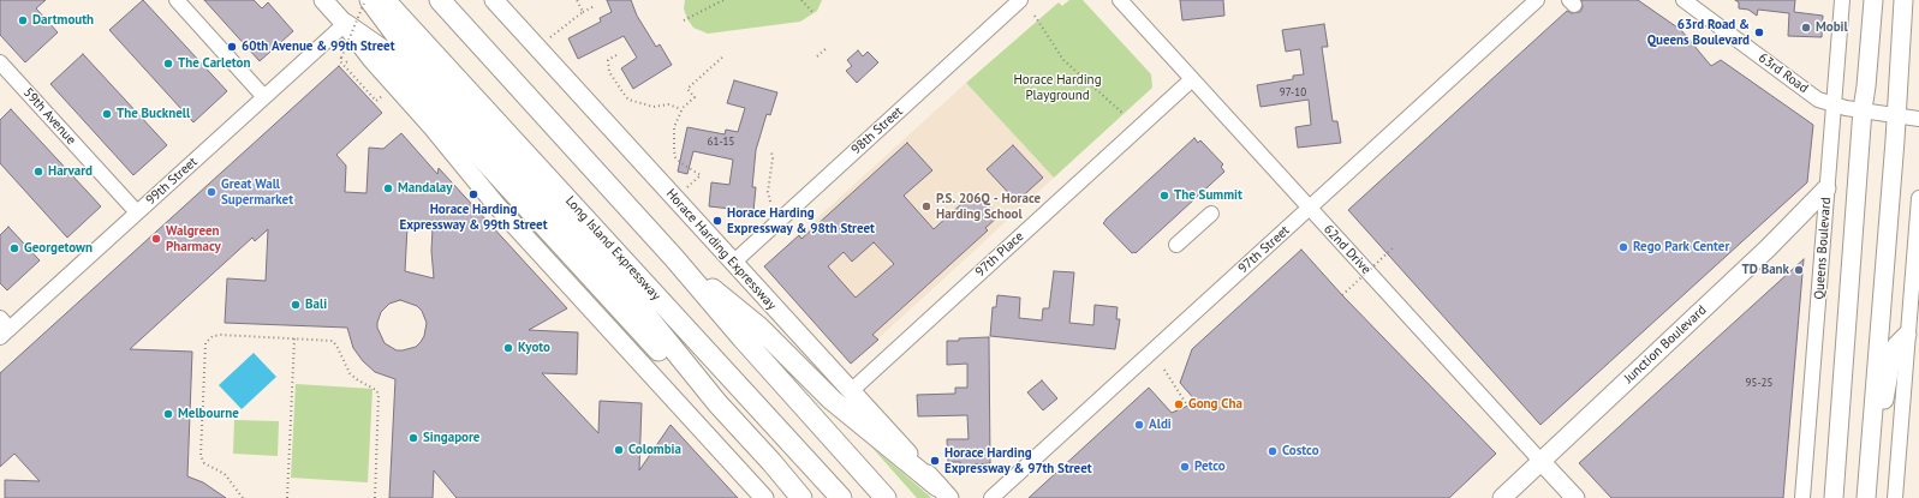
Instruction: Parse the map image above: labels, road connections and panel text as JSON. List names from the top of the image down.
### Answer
{
  "streets": {
    "highway": ["Long Island Expressway"],
    "main road": ["Horace Harding Expressway", "62nd Drive", "Junction Boulevard"],
    "street": [
      "63rd Road",
      "59th Avenue",
      "98th Street",
      "99th Street",
      "Queens Boulevard",
      "97th Street",
      "97th Place"
    ]
  },
  "crossings": [
    ["63rd Road", "Queens Boulevard"],
    ["59th Avenue", "99th Street"],
    ["98th Street", "Horace Harding Expressway"],
    ["Queens Boulevard", "Junction Boulevard"],
    ["Horace Harding Expressway", "97th Place"],
    ["97th Street", "62nd Drive"],
    ["62nd Drive", "97th Place"],
    ["62nd Drive", "Junction Boulevard"]
  ],
  "parks": ["Horace Harding Playground"],
  "places": [
    "Dartmouth",
    "Mobil",
    "63rd Road & Queens Boulevard",
    "60th Avenue & 99th Street",
    "The Carleton",
    "The Bucknell",
    "Harvard",
    "Mandalay",
    "Great Wall Supermarket",
    "Horace Harding Expressway & 99th Street",
    "The Summit",
    "P.S. 206Q - Horace Harding School",
    "Horace Harding Expressway & 98th Street",
    "Walgreen Pharmacy",
    "Rego Park Center",
    "Georgetown",
    "TD Bank",
    "Bali",
    "Kyoto",
    "Gong Cha",
    "Melbourne",
    "Aldi",
    "Singapore",
    "Colombia",
    "Costco",
    "Horace Harding Expressway & 97th Street",
    "Petco"
  ],
  "house_numbers": ["97-10", "61-15", "95-25"]
}
